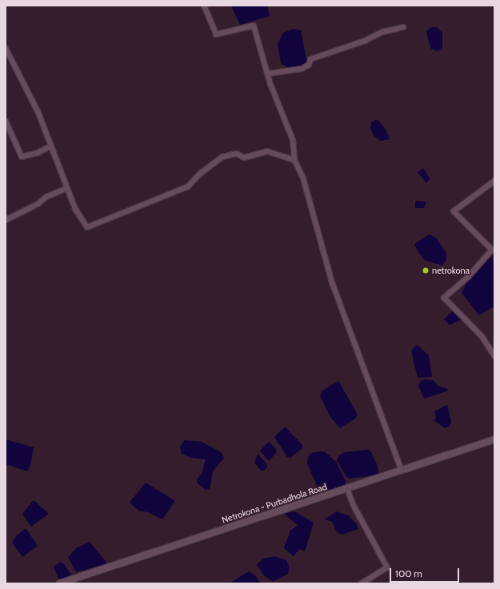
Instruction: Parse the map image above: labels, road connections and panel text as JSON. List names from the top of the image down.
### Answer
{
  "streets": {
    "main road": ["Netrokona - Purbadhola Road"]
  },
  "places": ["netrokona"],
  "scale_bar": "100 m"
}
